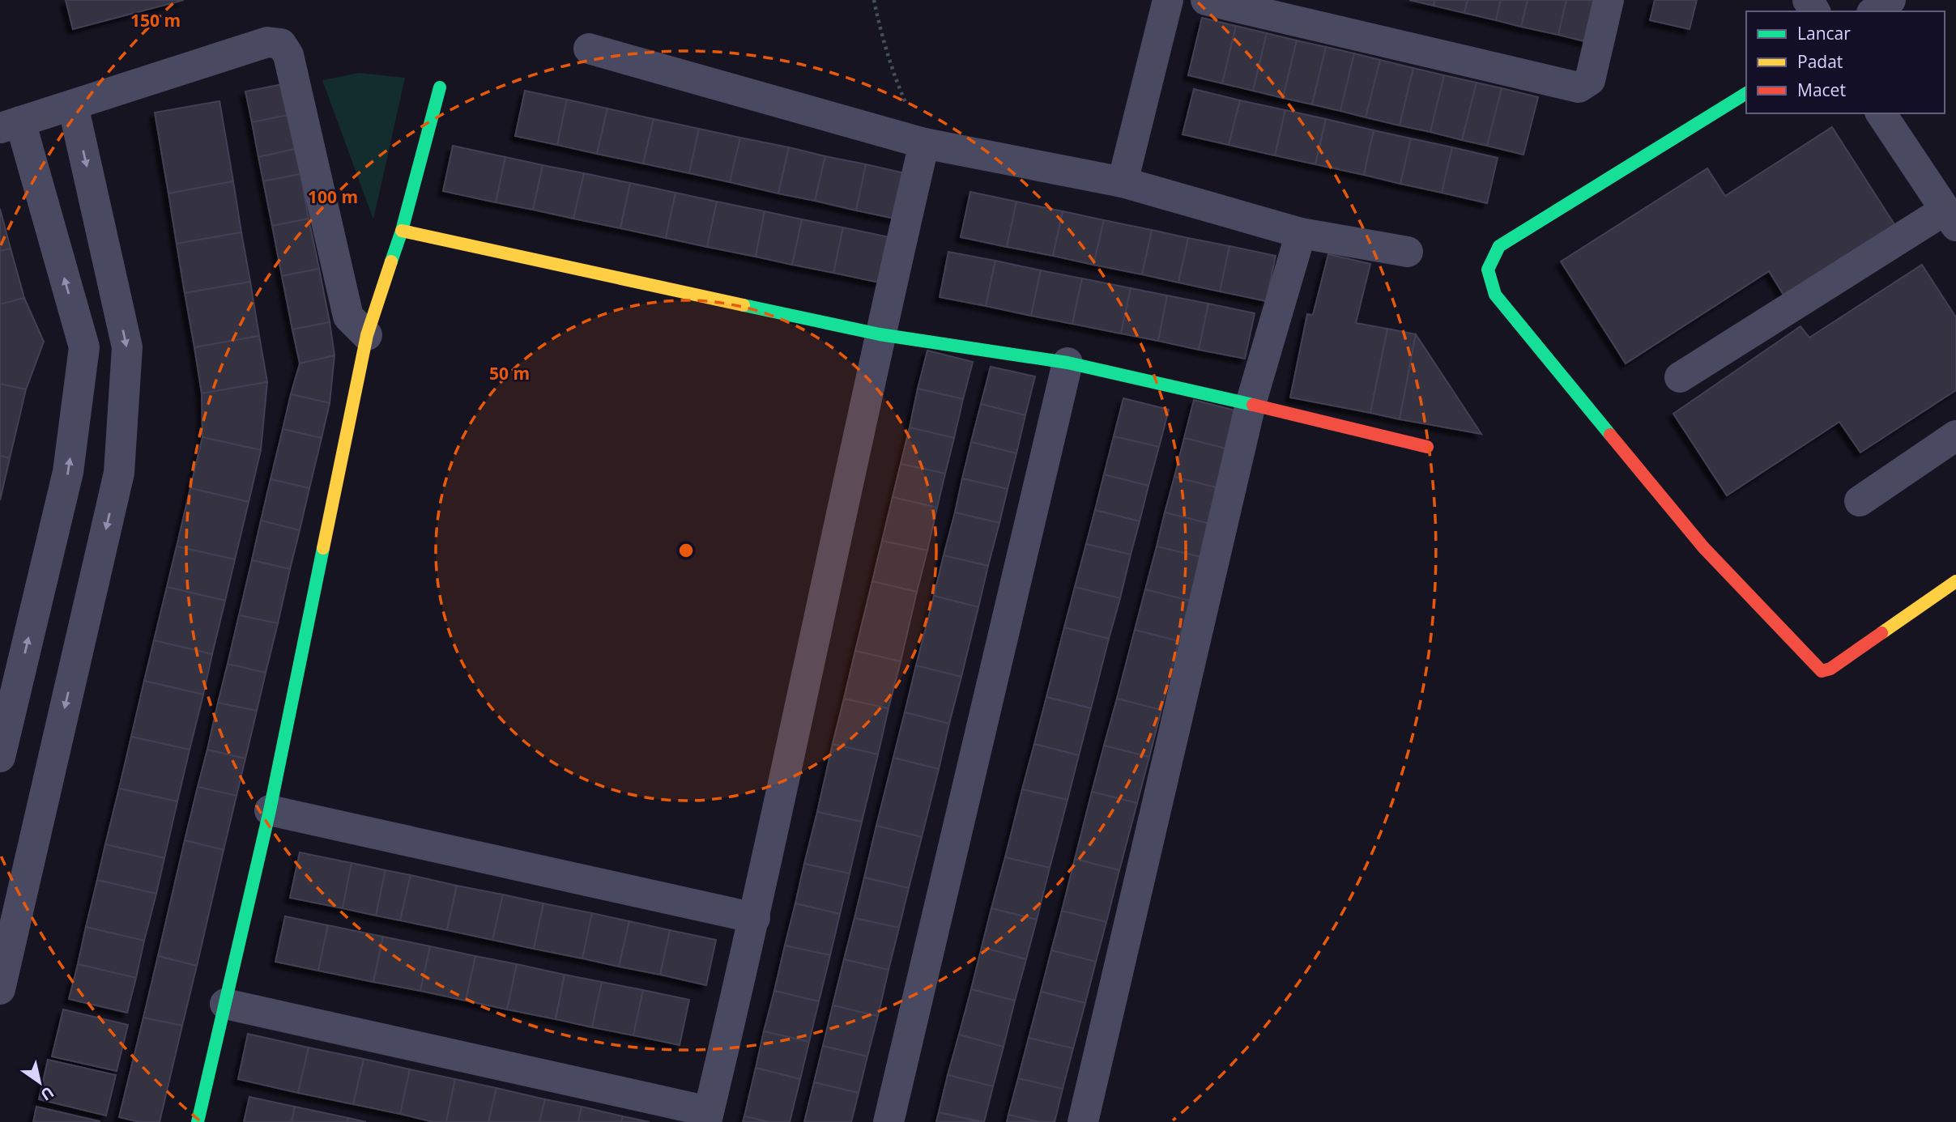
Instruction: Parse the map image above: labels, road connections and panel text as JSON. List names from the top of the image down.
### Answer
{
  "legend": ["Lancar", "Padat", "Macet"],
  "north": "bottom right",
  "rings": ["150 m", "100 m", "50 m"]
}
